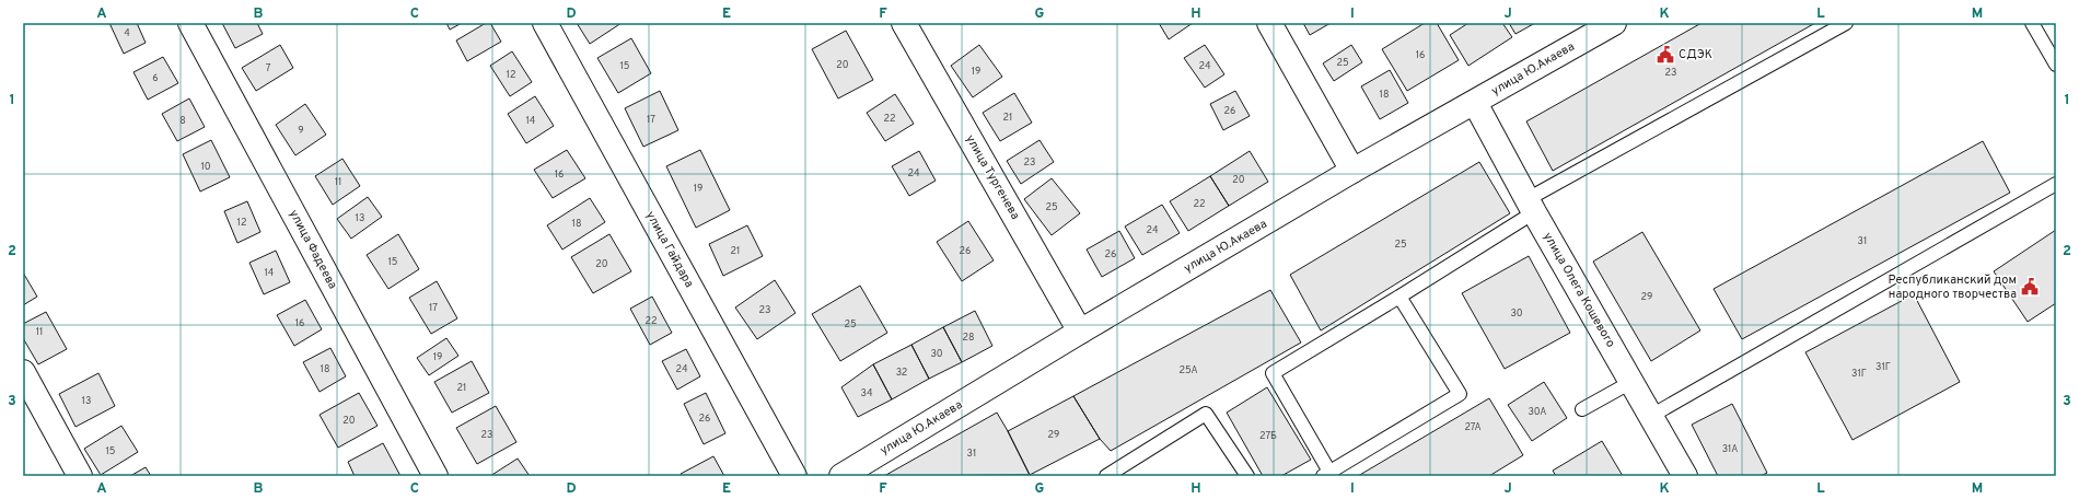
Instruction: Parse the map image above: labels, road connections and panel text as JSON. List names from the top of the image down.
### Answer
{
  "streets": {
    "street": [
      "улица Ю.Акаева",
      "улица Тургенева",
      "улица Фадеева",
      "улица Гайдара",
      "улица Олега Кошевого"
    ]
  },
  "crossings": [
    ["улица Ю.Акаева", "улица Тургенева"],
    ["улица Ю.Акаева", "улица Олега Кошевого"]
  ],
  "places": {
    "public building": ["СДЭК", "Республиканский дом народного творчества"]
  },
  "house_numbers": [
    "4",
    "16",
    "25",
    "20",
    "15",
    "24",
    "7",
    "19",
    "23",
    "12",
    "6",
    "18",
    "26",
    "21",
    "22",
    "17",
    "8",
    "14",
    "9",
    "23",
    "10",
    "24",
    "16",
    "20",
    "11",
    "19",
    "22",
    "25",
    "13",
    "12",
    "18",
    "24",
    "31",
    "25",
    "21",
    "26",
    "26",
    "15",
    "20",
    "14",
    "29",
    "17",
    "23",
    "30",
    "22",
    "16",
    "25",
    "11",
    "28",
    "30",
    "19",
    "31Г",
    "18",
    "24",
    "25А",
    "32",
    "31Г",
    "21",
    "34",
    "13",
    "30А",
    "26",
    "20",
    "27А",
    "23",
    "29",
    "27Б",
    "31А",
    "15",
    "31"
  ],
  "grid": {
    "columns": [
      "A",
      "B",
      "C",
      "D",
      "E",
      "F",
      "G",
      "H",
      "I",
      "J",
      "K",
      "L",
      "M"
    ],
    "rows": ["1", "2", "3"]
  }
}
